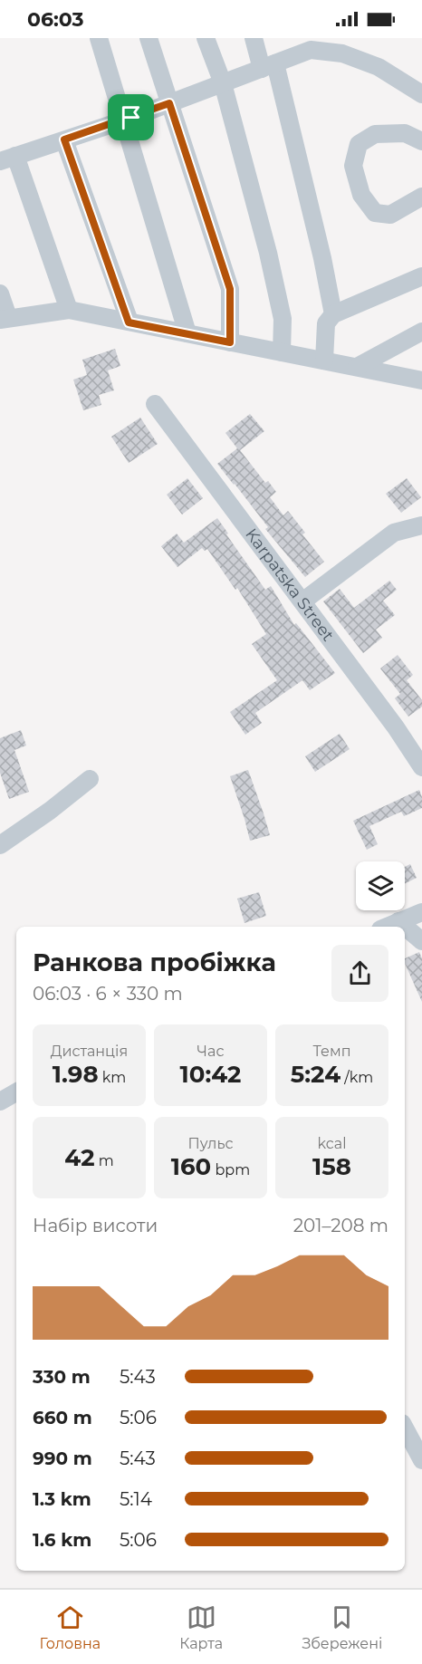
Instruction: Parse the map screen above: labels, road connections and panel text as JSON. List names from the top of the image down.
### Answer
{
  "streets": {
    "street": ["Karpatska Street"]
  },
  "page": {
    "status": "06:03",
    "heading": ["Ранкова пробіжка", "06:03 · 6 × 330 m"],
    "stats": [
      ["Дистанція", "1.98 km"],
      ["Час", "10:42"],
      ["Темп", "5:24 /km"],
      ["42 m"],
      ["Пульс", "160 bpm"],
      ["kcal", "158"]
    ],
    "chart": ["Набір висоти", "201–208 m"],
    "list": [
      {
        "name": "330 m",
        "note": "5:43"
      },
      {
        "name": "660 m",
        "note": "5:06"
      },
      {
        "name": "990 m",
        "note": "5:43"
      },
      {
        "name": "1.3 km",
        "note": "5:14"
      },
      {
        "name": "1.6 km",
        "note": "5:06"
      }
    ],
    "tabs": ["Головна", "Карта", "Збережені"]
  }
}
